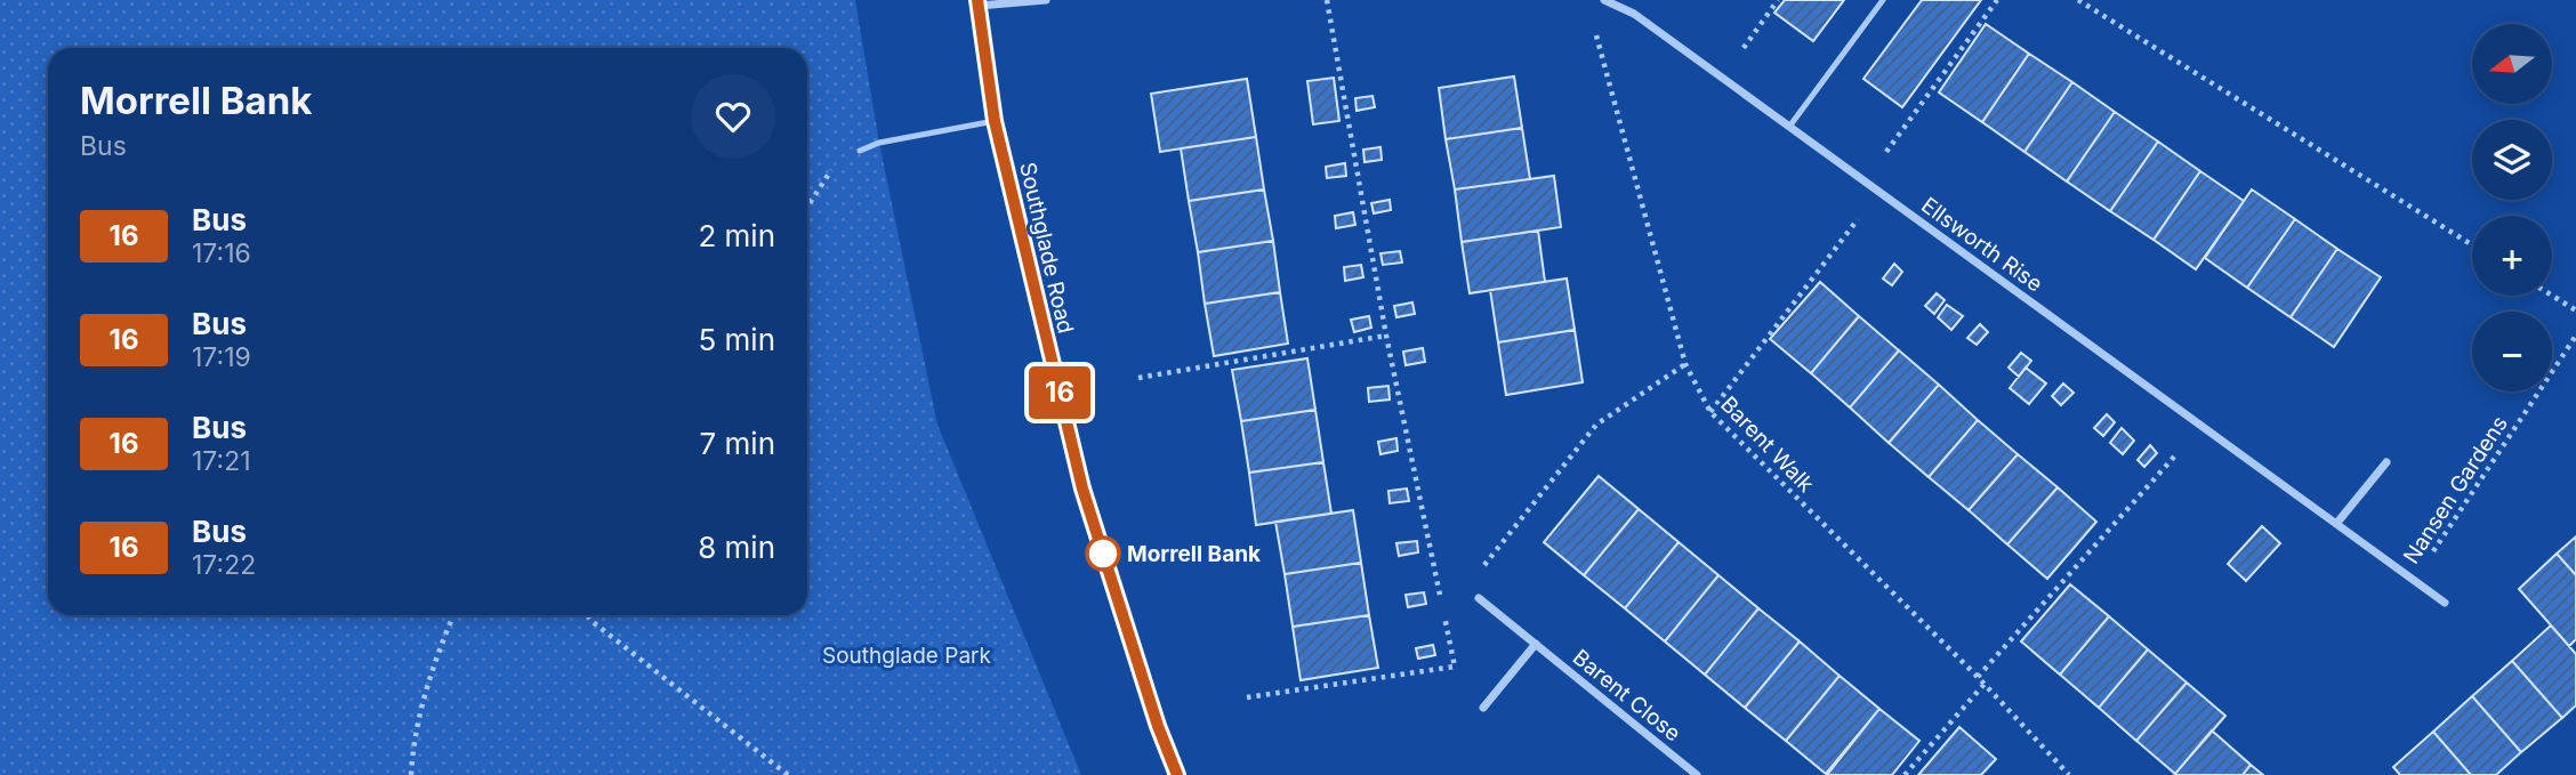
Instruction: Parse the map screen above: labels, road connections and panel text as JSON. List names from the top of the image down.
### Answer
{
  "streets": {
    "street": ["Ellsworth Rise", "Southglade Road", "Barent Close"],
    "path": ["Barent Walk", "Nansen Gardens"]
  },
  "crossings": [
    ["Ellsworth Rise", "Nansen Gardens"]
  ],
  "parks": ["Southglade Park"],
  "places": ["Morrell Bank"],
  "lines": ["bus line 16"],
  "north": "left",
  "page": {
    "on_map": "16",
    "map_buttons": ["+", "−"],
    "heading": ["Morrell Bank", "Bus"],
    "list": [
      {
        "mark": "16",
        "name": "Bus",
        "note": "17:16",
        "value": "2 min"
      },
      {
        "mark": "16",
        "name": "Bus",
        "note": "17:19",
        "value": "5 min"
      },
      {
        "mark": "16",
        "name": "Bus",
        "note": "17:21",
        "value": "7 min"
      },
      {
        "mark": "16",
        "name": "Bus",
        "note": "17:22",
        "value": "8 min"
      }
    ]
  }
}
